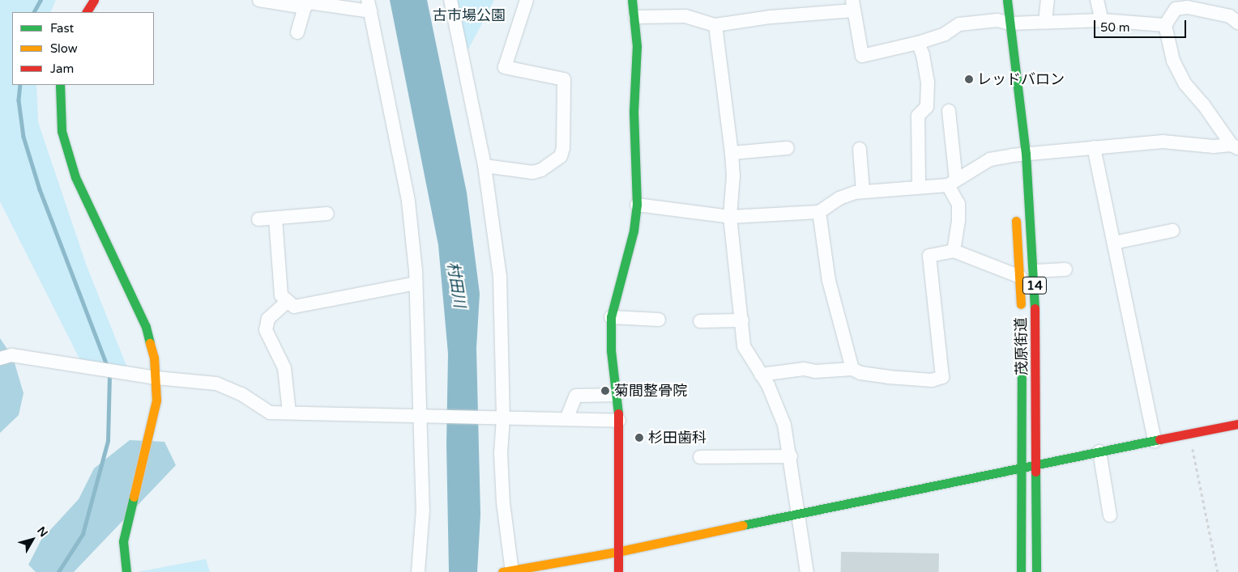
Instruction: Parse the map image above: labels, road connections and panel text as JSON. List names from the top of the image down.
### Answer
{
  "streets": {
    "street": ["14", "茂原街道"]
  },
  "water": ["村田川"],
  "parks": ["古市場公園"],
  "places": ["レッドバロン", "菊間整骨院", "杉田歯科"],
  "legend": ["Fast", "Slow", "Jam"],
  "scale_bar": "50 m",
  "north": "top right"
}
